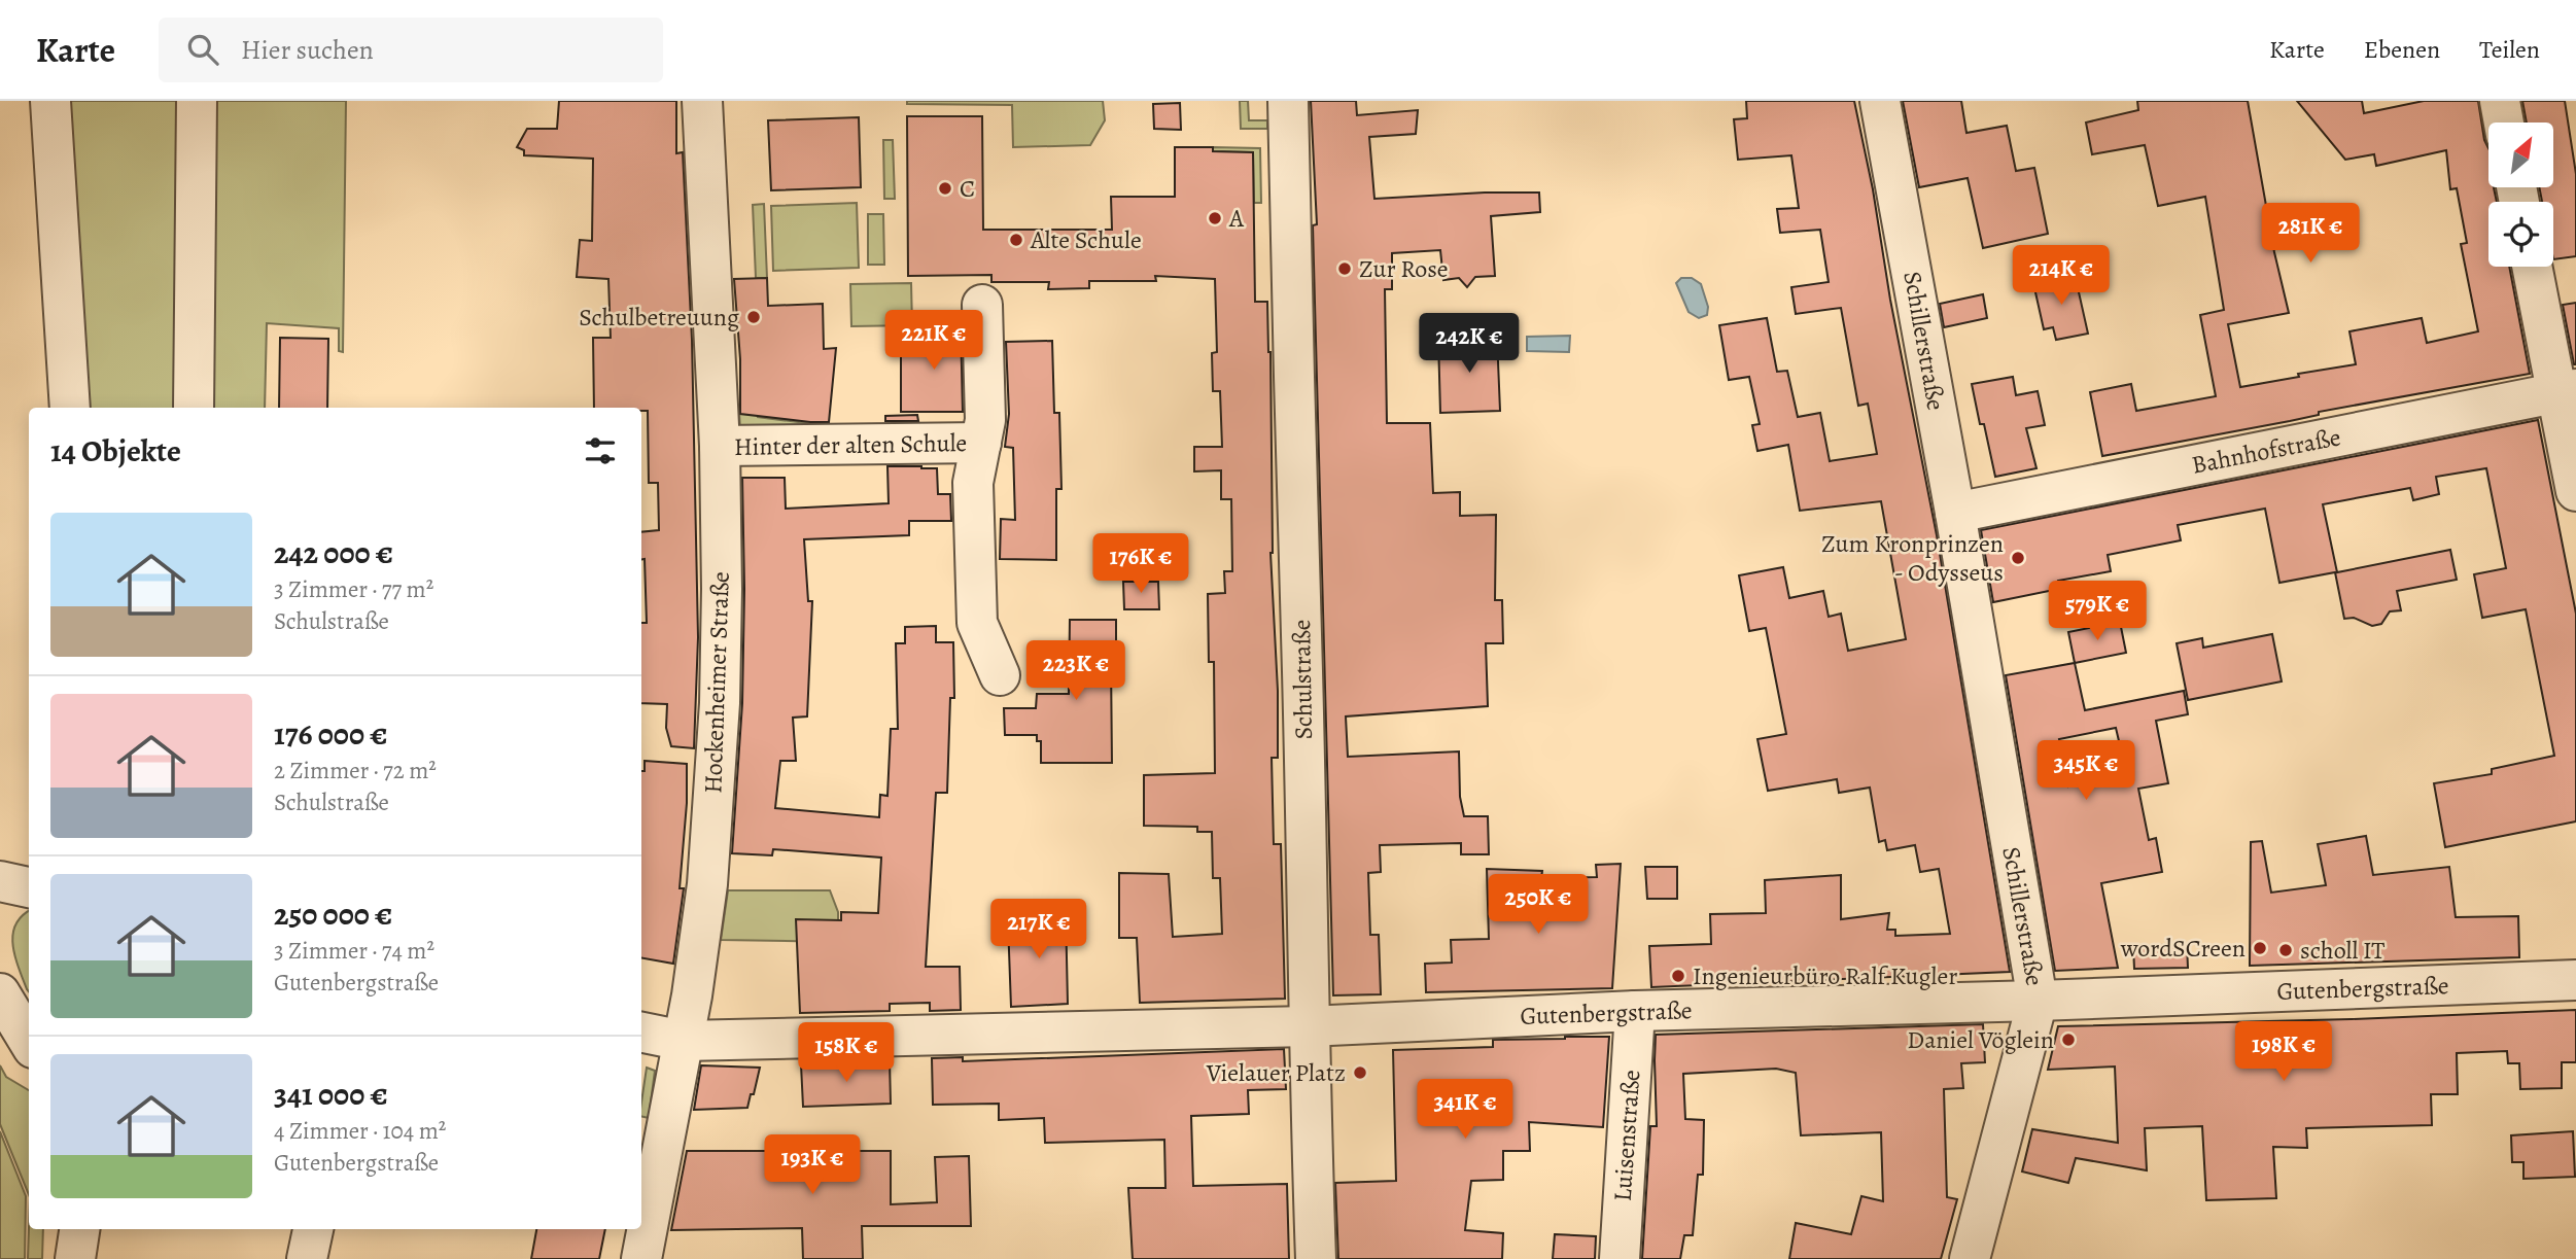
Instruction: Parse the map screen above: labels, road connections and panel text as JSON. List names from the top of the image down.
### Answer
{
  "streets": {
    "street": [
      "Schillerstraße",
      "Hinter der alten Schule",
      "Bahnhofstraße",
      "Schulstraße",
      "Hockenheimer Straße",
      "Gutenbergstraße",
      "Luisenstraße"
    ]
  },
  "crossings": [
    ["Schillerstraße", "Bahnhofstraße"],
    ["Schillerstraße", "Gutenbergstraße"],
    ["Hinter der alten Schule", "Hockenheimer Straße"],
    ["Schulstraße", "Gutenbergstraße"],
    ["Hockenheimer Straße", "Gutenbergstraße"],
    ["Gutenbergstraße", "Luisenstraße"]
  ],
  "places": [
    "C",
    "A",
    "Alte Schule",
    "Zur Rose",
    "Schulbetreuung",
    "Zum Kronprinzen - Odysseus",
    "wordSCreen",
    "scholl IT",
    "Ingenieurbüro Ralf Kugler",
    "Daniel Vöglein",
    "Vielauer Platz"
  ],
  "north": "top right",
  "page": {
    "header": "Karte",
    "search": "Hier suchen",
    "nav": ["Karte", "Ebenen", "Teilen"],
    "price": [
      "281K €",
      "214K €",
      "221K €",
      "242K €",
      "176K €",
      "579K €",
      "223K €",
      "345K €",
      "250K €",
      "217K €",
      "198K €",
      "158K €",
      "341K €",
      "193K €"
    ],
    "heading": "14 Objekte",
    "list": [
      {
        "name": "242 000 €",
        "note": "3 Zimmer · 77 m² · Schulstraße"
      },
      {
        "name": "176 000 €",
        "note": "2 Zimmer · 72 m² · Schulstraße"
      },
      {
        "name": "250 000 €",
        "note": "3 Zimmer · 74 m² · Gutenbergstraße"
      },
      {
        "name": "341 000 €",
        "note": "4 Zimmer · 104 m² · Gutenbergstraße"
      }
    ]
  }
}
